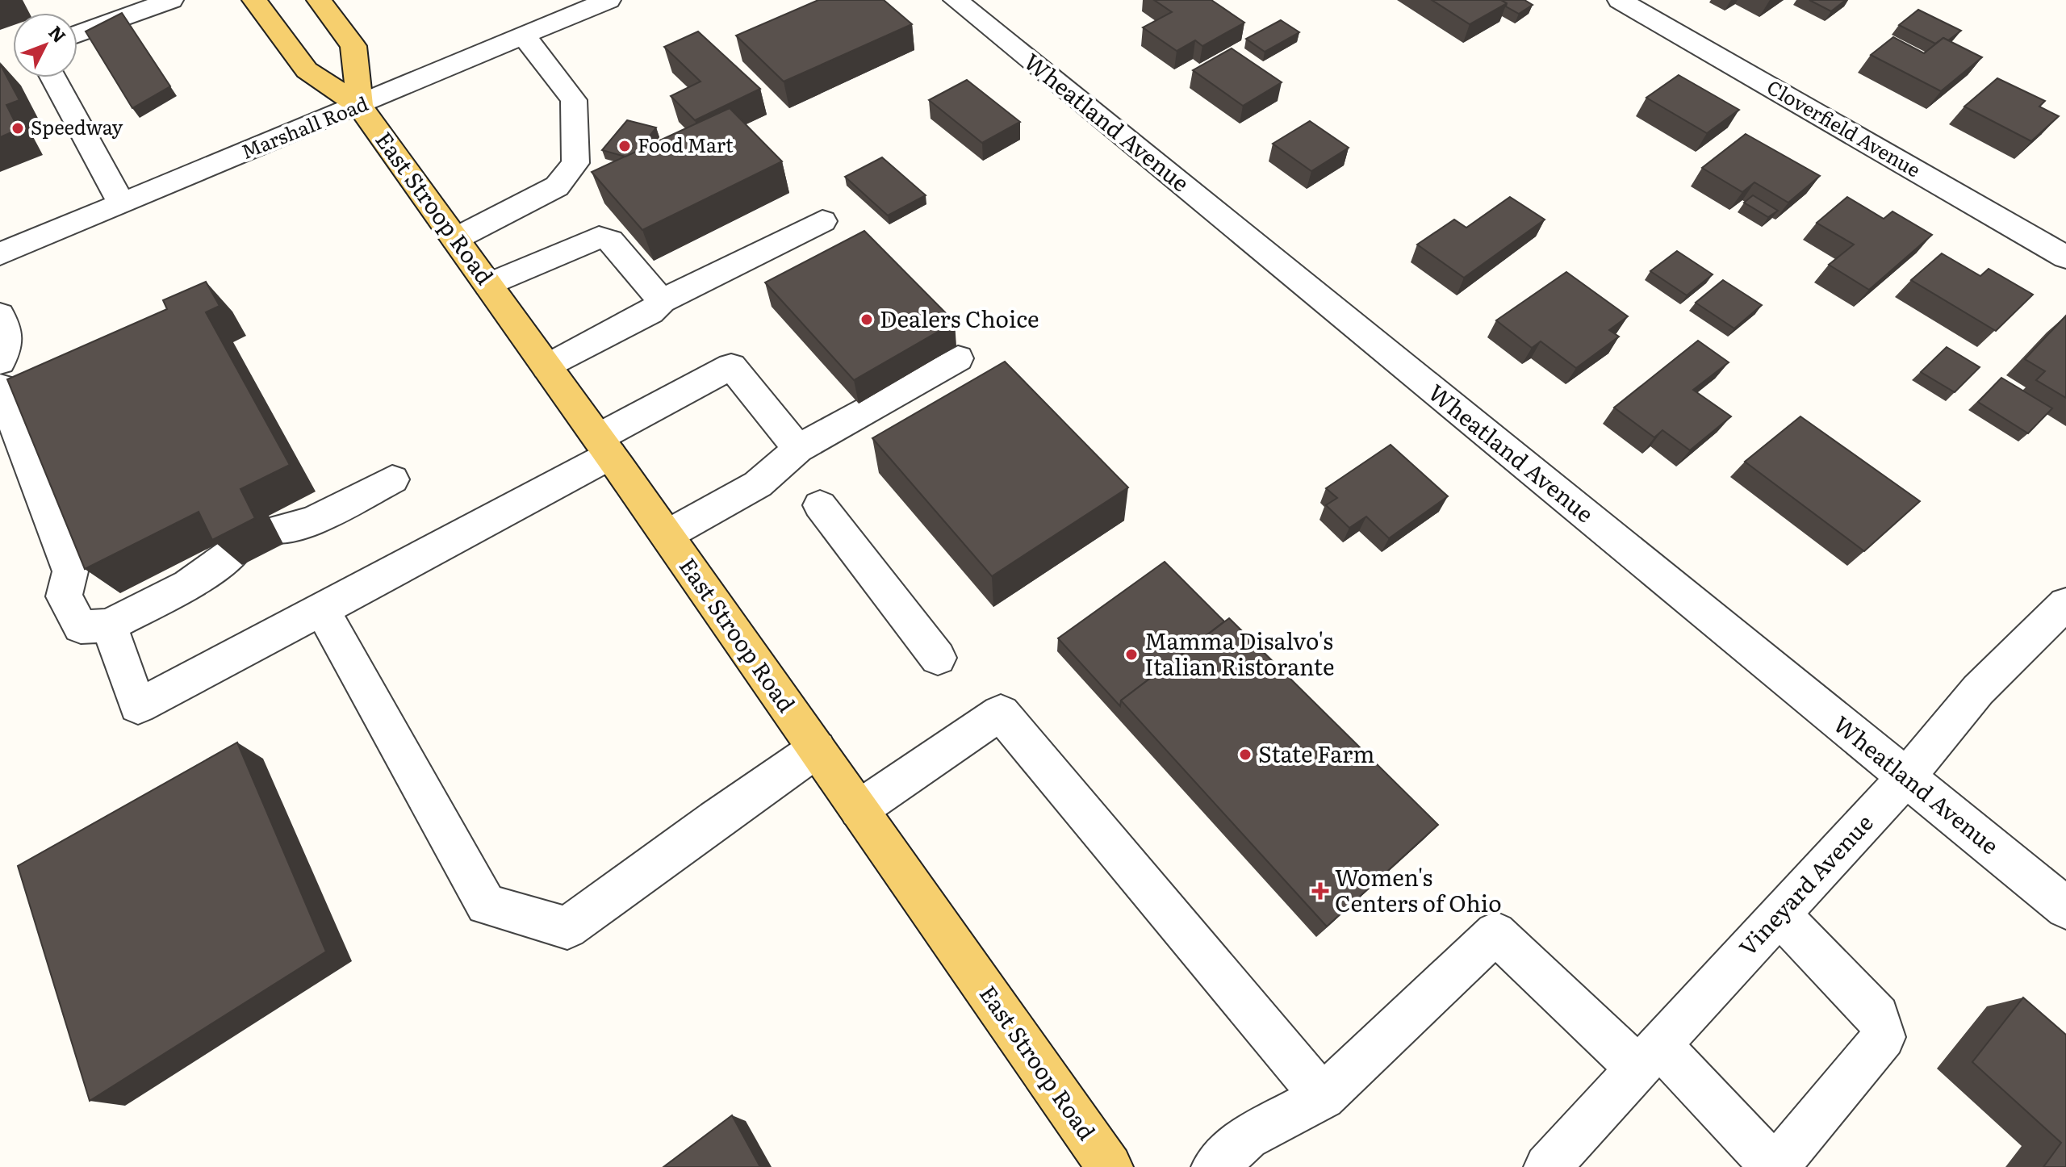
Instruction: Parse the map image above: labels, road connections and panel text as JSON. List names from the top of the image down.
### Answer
{
  "streets": {
    "main road": ["East Stroop Road"],
    "street": [
      "Wheatland Avenue",
      "Marshall Road",
      "Cloverfield Avenue",
      "Vineyard Avenue"
    ]
  },
  "crossings": [
    ["Wheatland Avenue", "Vineyard Avenue"],
    ["Marshall Road", "East Stroop Road"]
  ],
  "places": {
    "other": [
      "Speedway",
      "Food Mart",
      "Dealers Choice",
      "Mamma Disalvo's Italian Ristorante",
      "State Farm"
    ],
    "health": ["Women's Centers of Ohio"]
  },
  "north": "top right"
}
